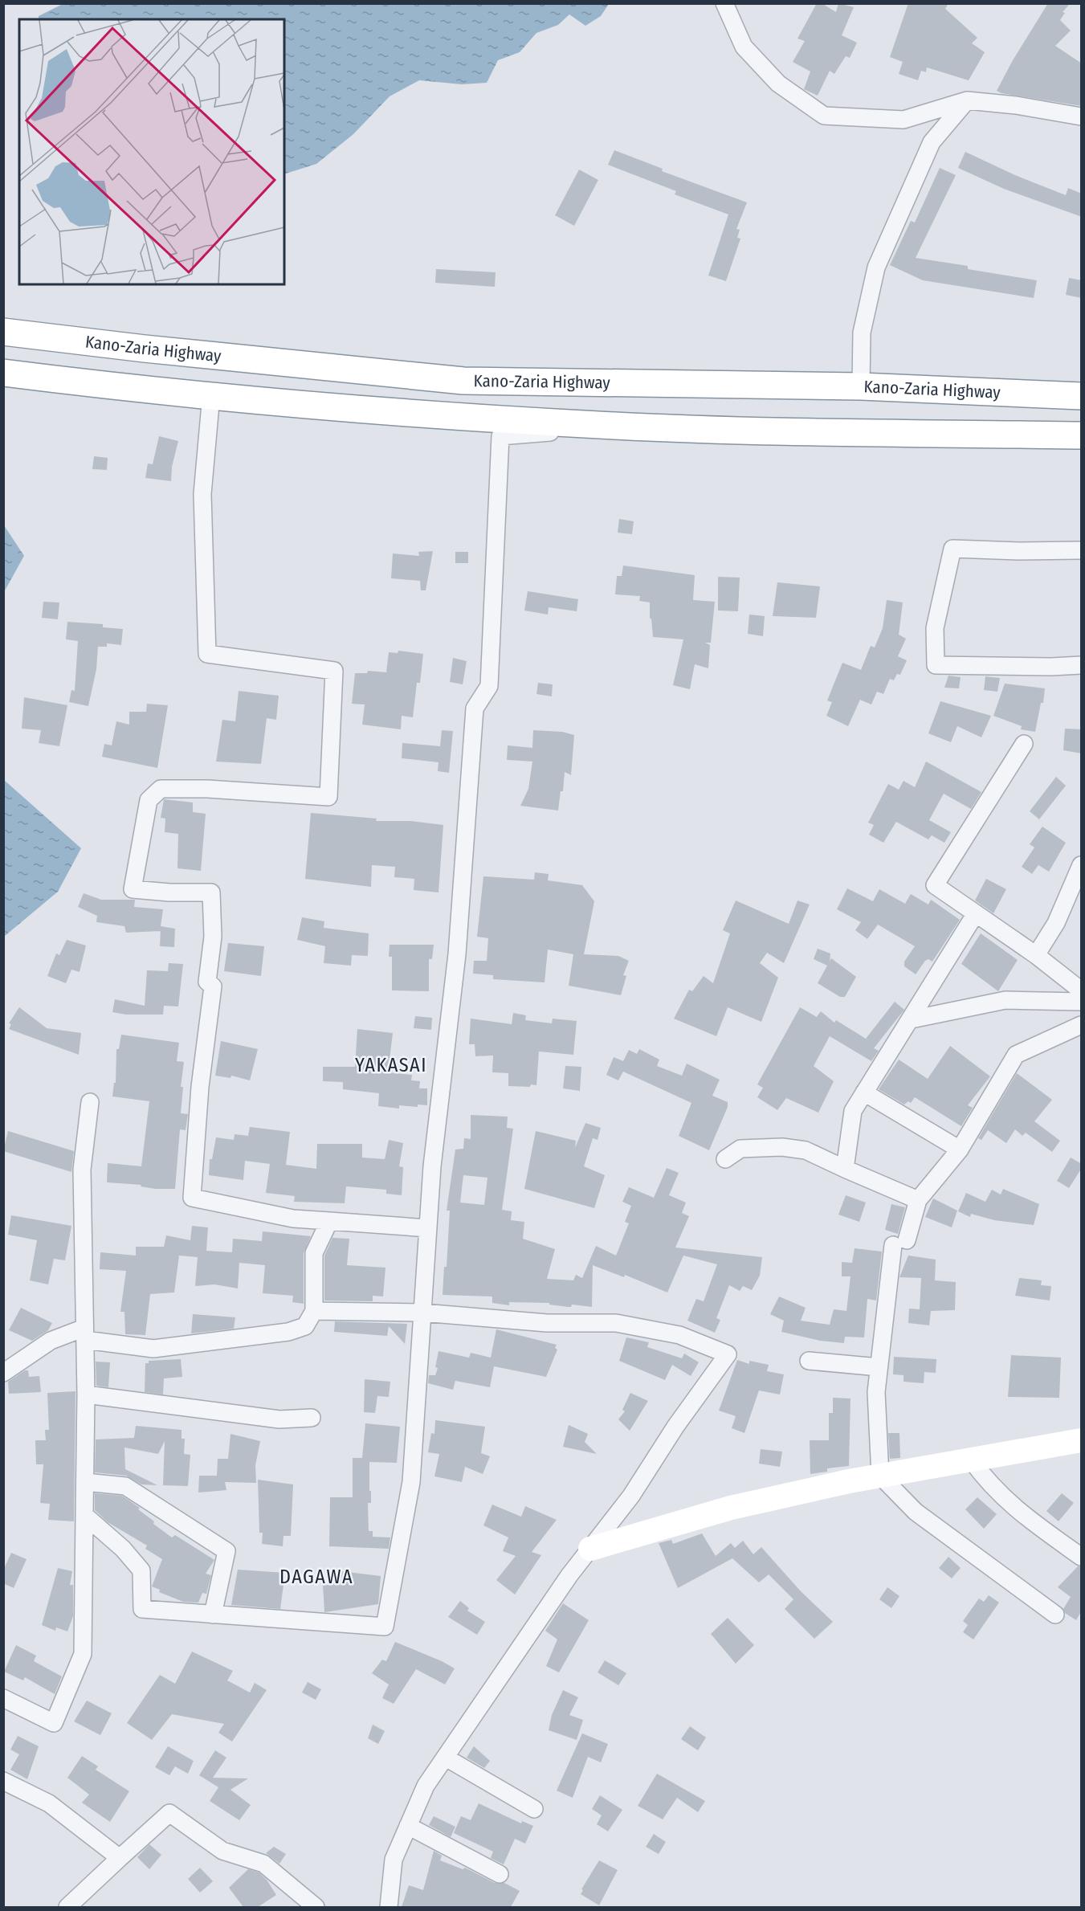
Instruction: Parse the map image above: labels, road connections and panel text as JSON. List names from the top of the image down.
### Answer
{
  "streets": {
    "highway": ["Kano-Zaria Highway"]
  },
  "districts": ["YAKASAI", "DAGAWA"]
}
